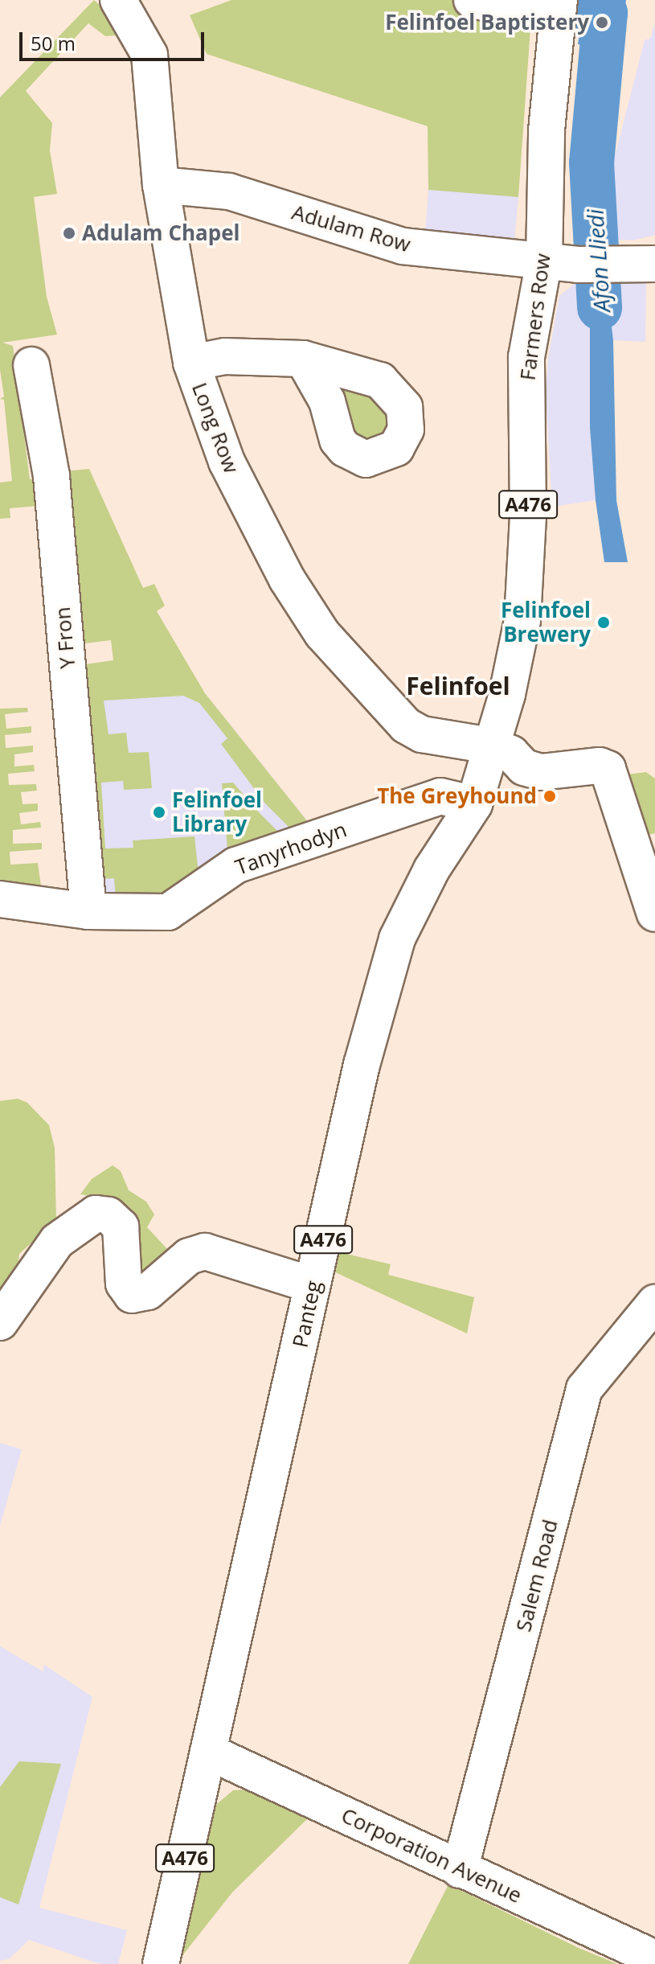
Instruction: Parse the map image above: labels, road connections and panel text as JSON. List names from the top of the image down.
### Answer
{
  "streets": {
    "street": [
      "Adulam Row",
      "Farmers Row",
      "Long Row",
      "A476",
      "Y Fron",
      "Tanyrhodyn",
      "Panteg",
      "Salem Road",
      "Corporation Avenue"
    ]
  },
  "crossings": [
    ["Adulam Row", "Farmers Row"],
    ["Adulam Row", "Long Row"],
    ["Farmers Row", "Long Row"],
    ["Farmers Row", "Panteg"],
    ["Long Row", "Panteg"],
    ["A476", "Panteg"],
    ["A476", "Corporation Avenue"],
    ["Y Fron", "Tanyrhodyn"],
    ["Tanyrhodyn", "Panteg"],
    ["Panteg", "Corporation Avenue"],
    ["Salem Road", "Corporation Avenue"]
  ],
  "districts": ["Felinfoel"],
  "water": ["Afon Lliedi"],
  "places": [
    "Felinfoel Baptistery",
    "Adulam Chapel",
    "Felinfoel Brewery",
    "The Greyhound",
    "Felinfoel Library"
  ],
  "scale_bar": "50 m"
}
